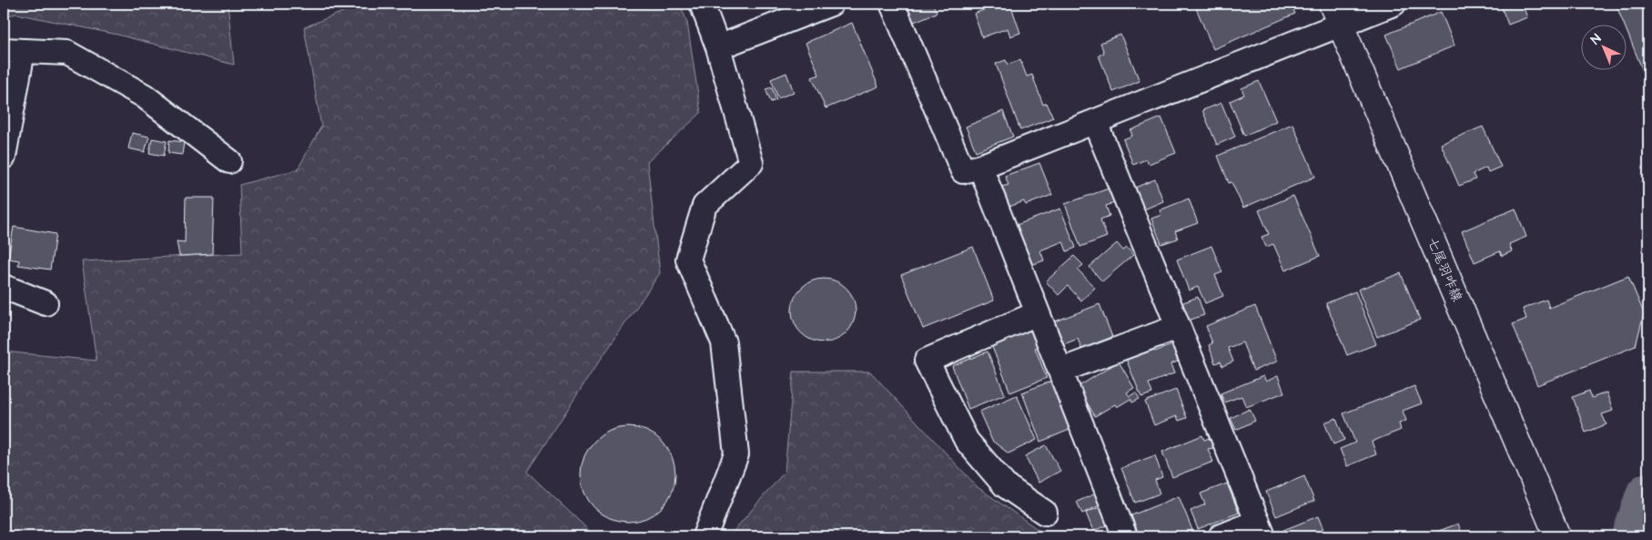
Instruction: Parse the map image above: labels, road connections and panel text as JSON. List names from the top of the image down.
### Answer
{
  "streets": {
    "main road": ["七尾羽咋線"]
  },
  "north": "top left"
}
